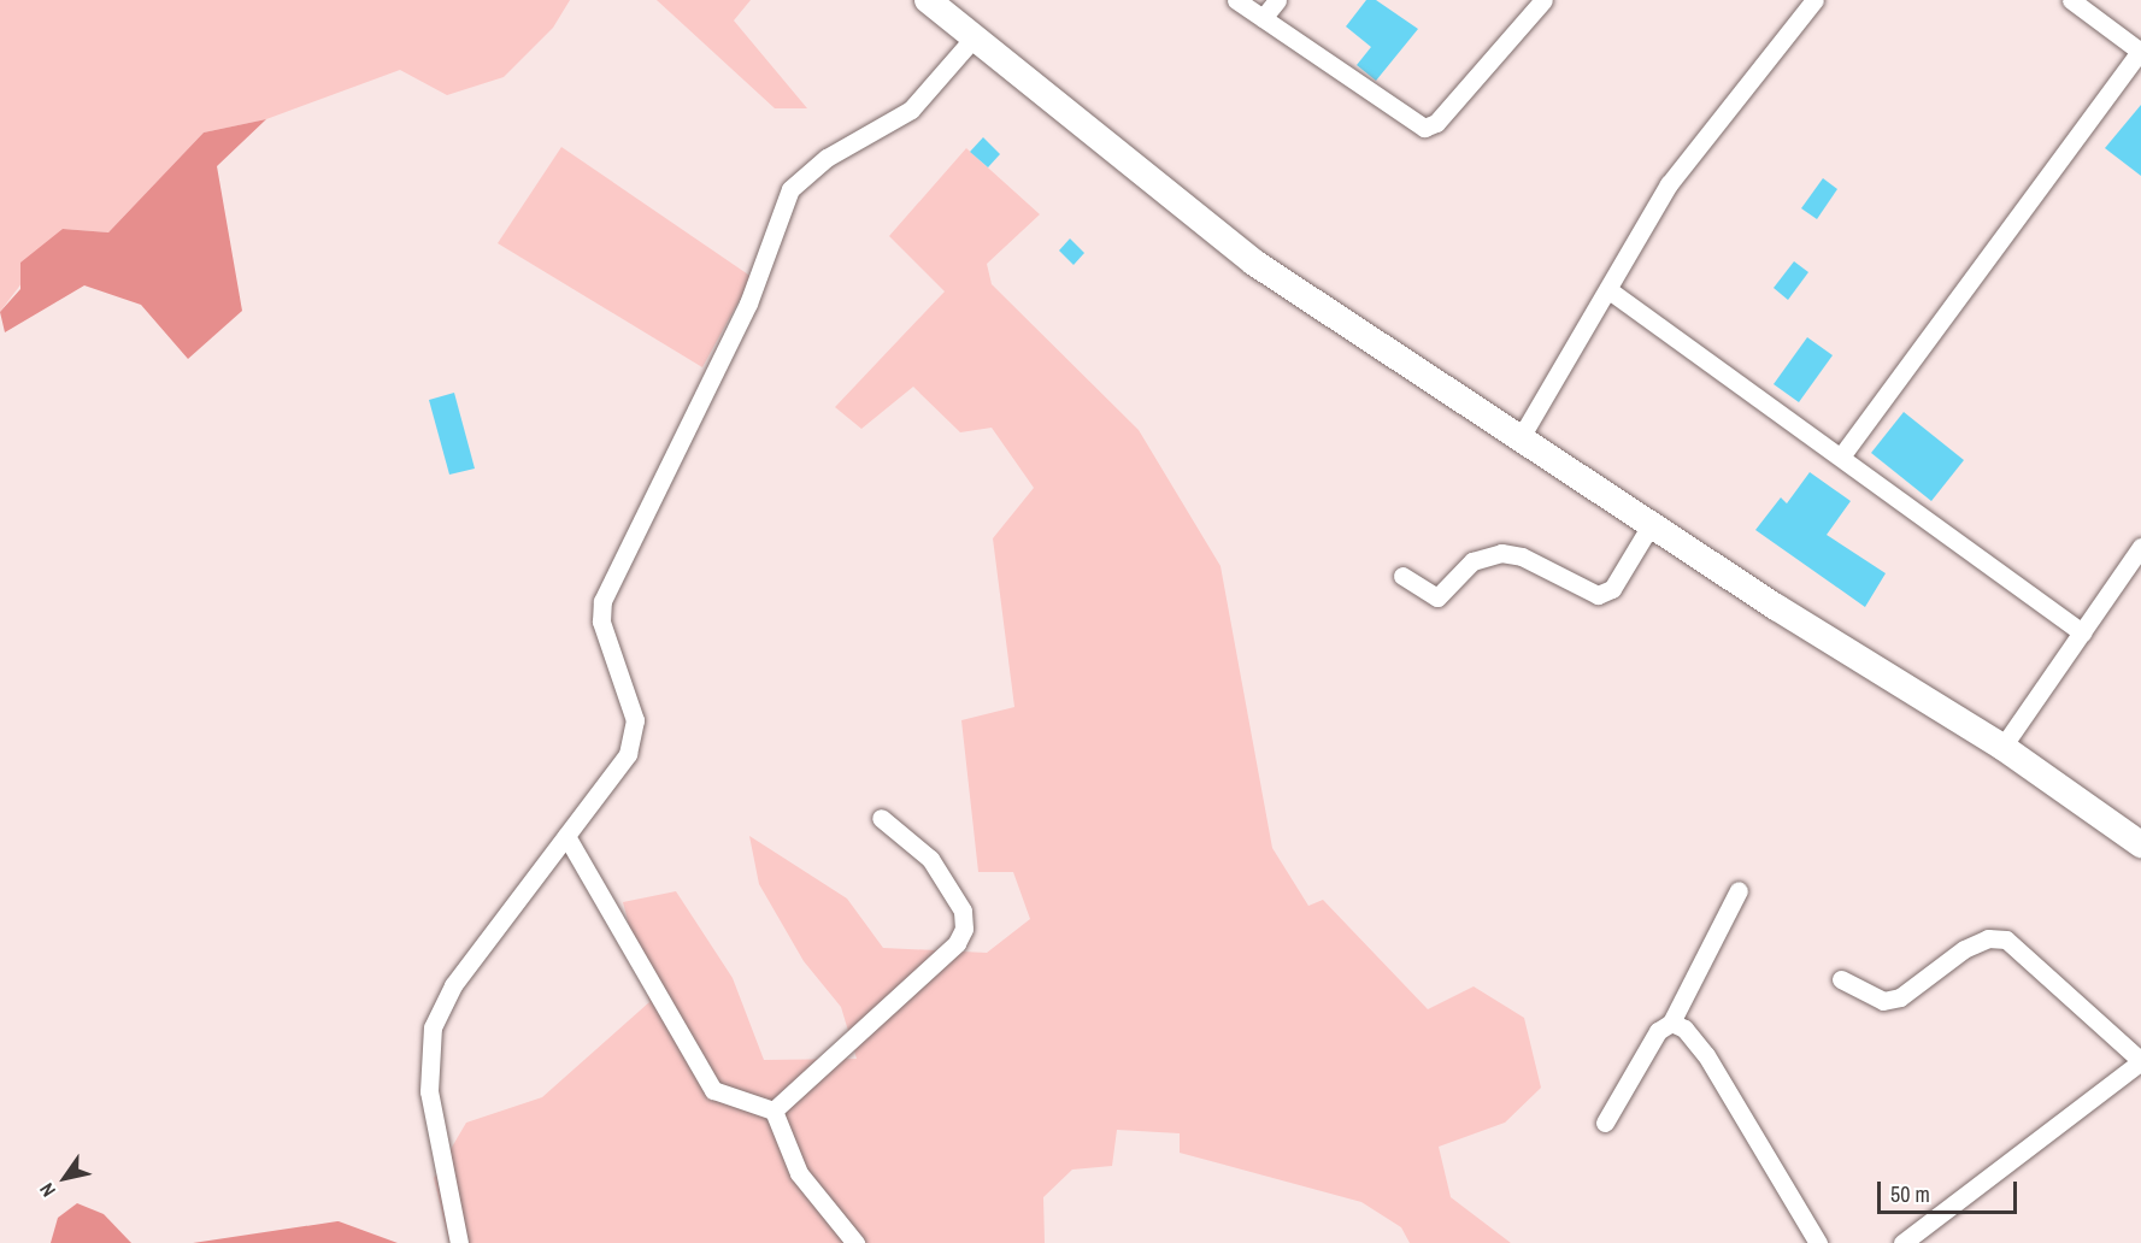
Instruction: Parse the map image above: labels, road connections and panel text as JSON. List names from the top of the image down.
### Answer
{
  "scale_bar": "50 m",
  "north": "bottom left"
}
